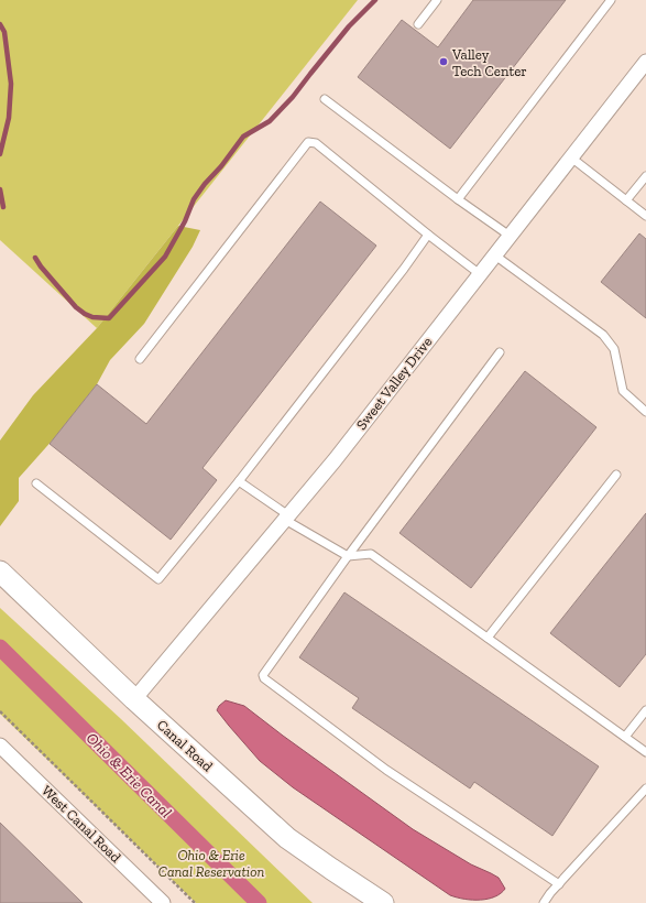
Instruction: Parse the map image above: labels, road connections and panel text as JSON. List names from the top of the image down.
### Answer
{
  "streets": {
    "main road": ["Canal Road"],
    "street": ["Sweet Valley Drive", "West Canal Road"]
  },
  "crossings": [
    ["Sweet Valley Drive", "Canal Road"]
  ],
  "water": ["Ohio & Erie Canal"],
  "parks": ["Ohio & Erie Canal Reservation"],
  "places": ["Valley Tech Center"]
}
